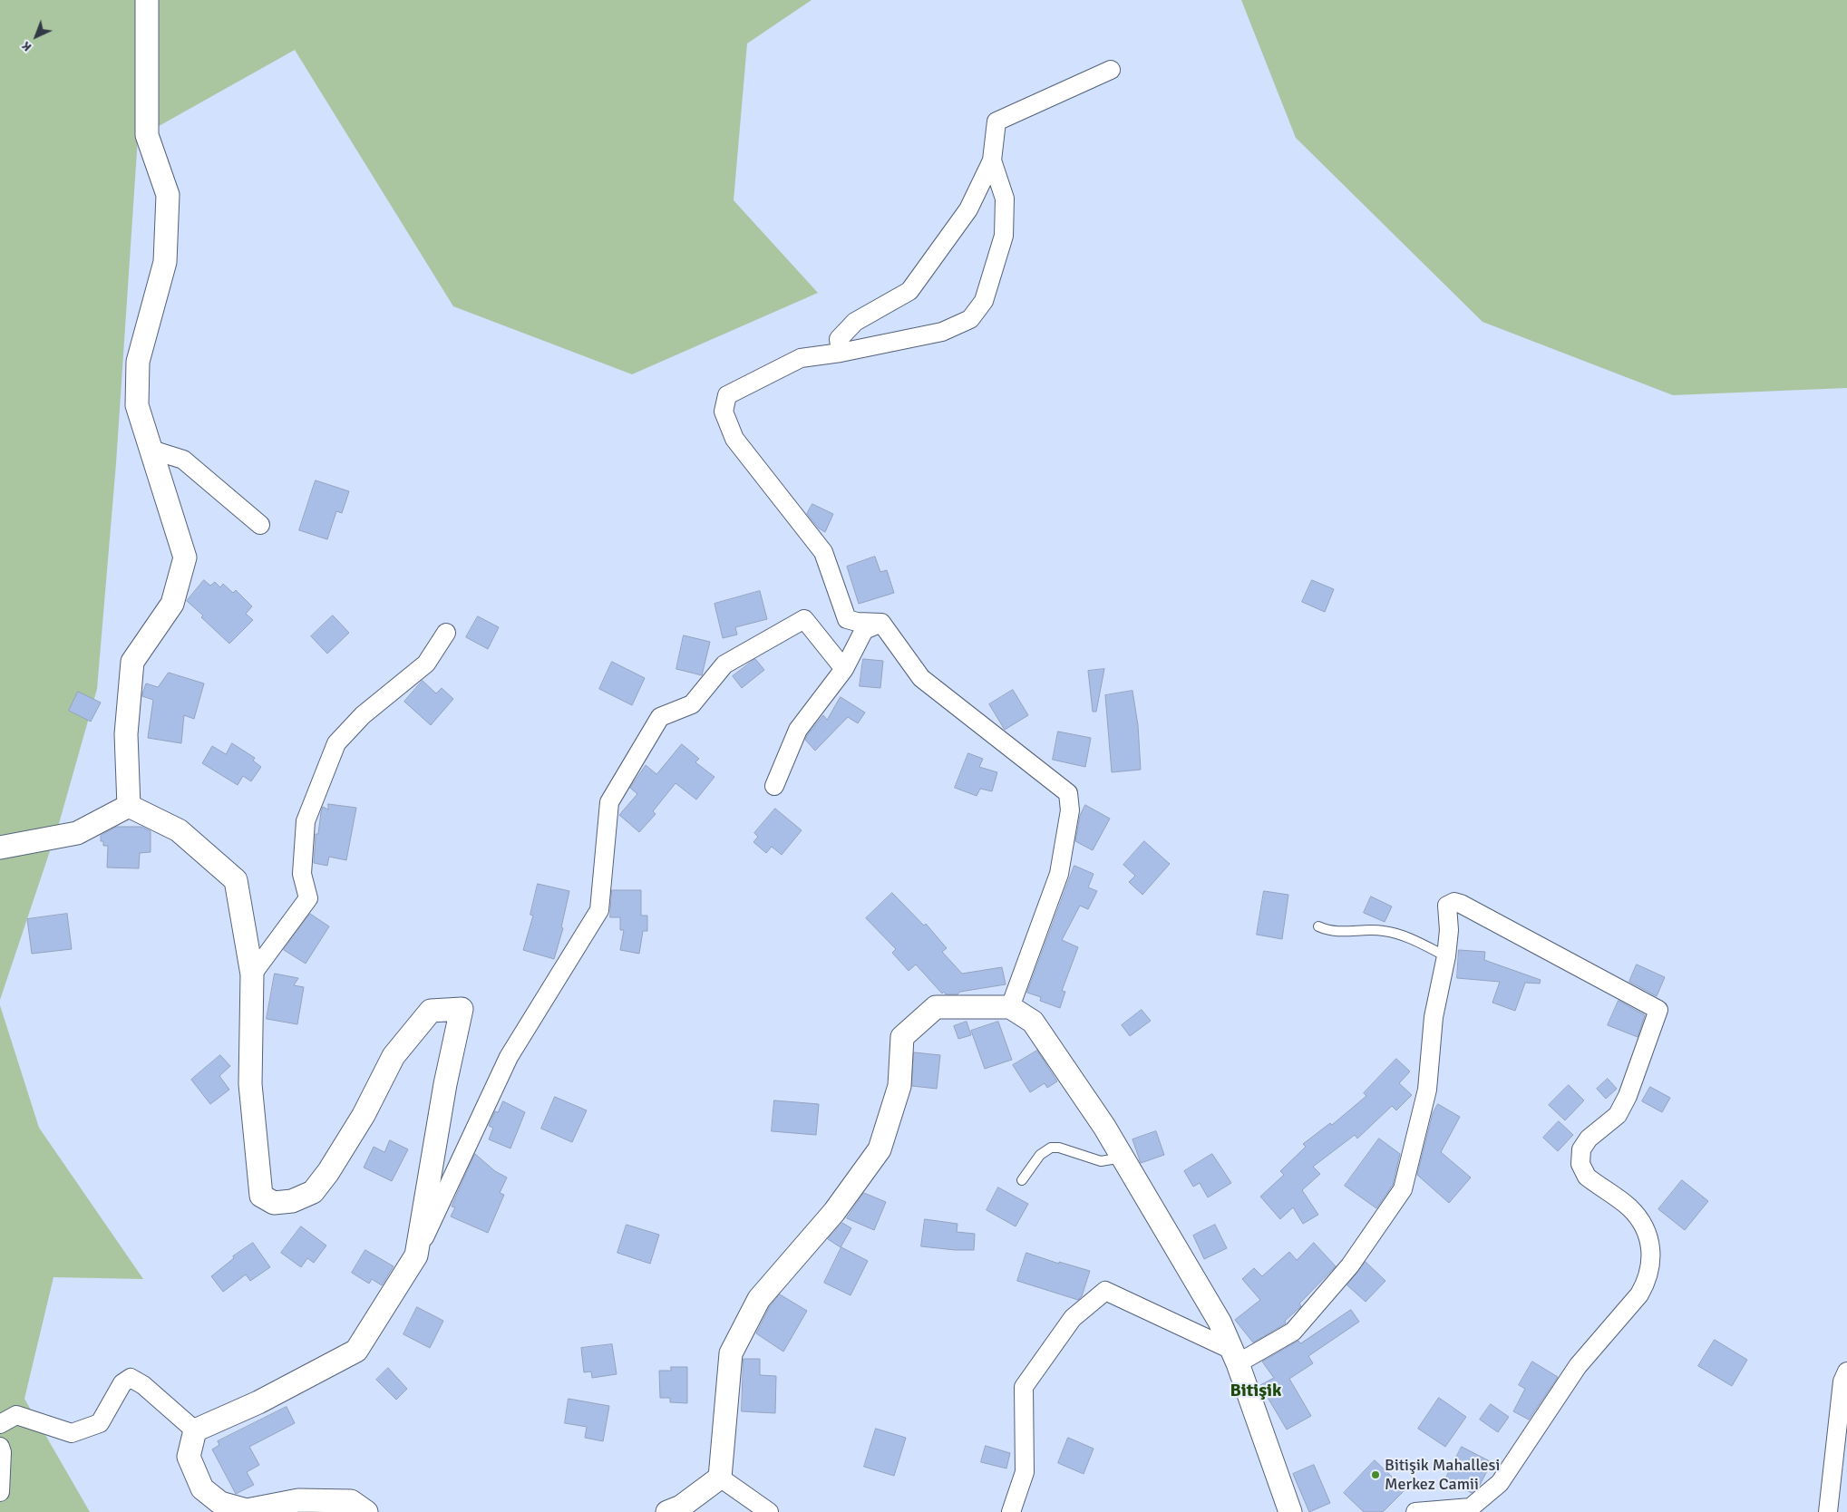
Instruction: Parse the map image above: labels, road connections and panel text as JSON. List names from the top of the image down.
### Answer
{
  "districts": ["Bitişik"],
  "places": ["Bitişik Mahallesi Merkez Camii"],
  "north": "bottom left"
}
